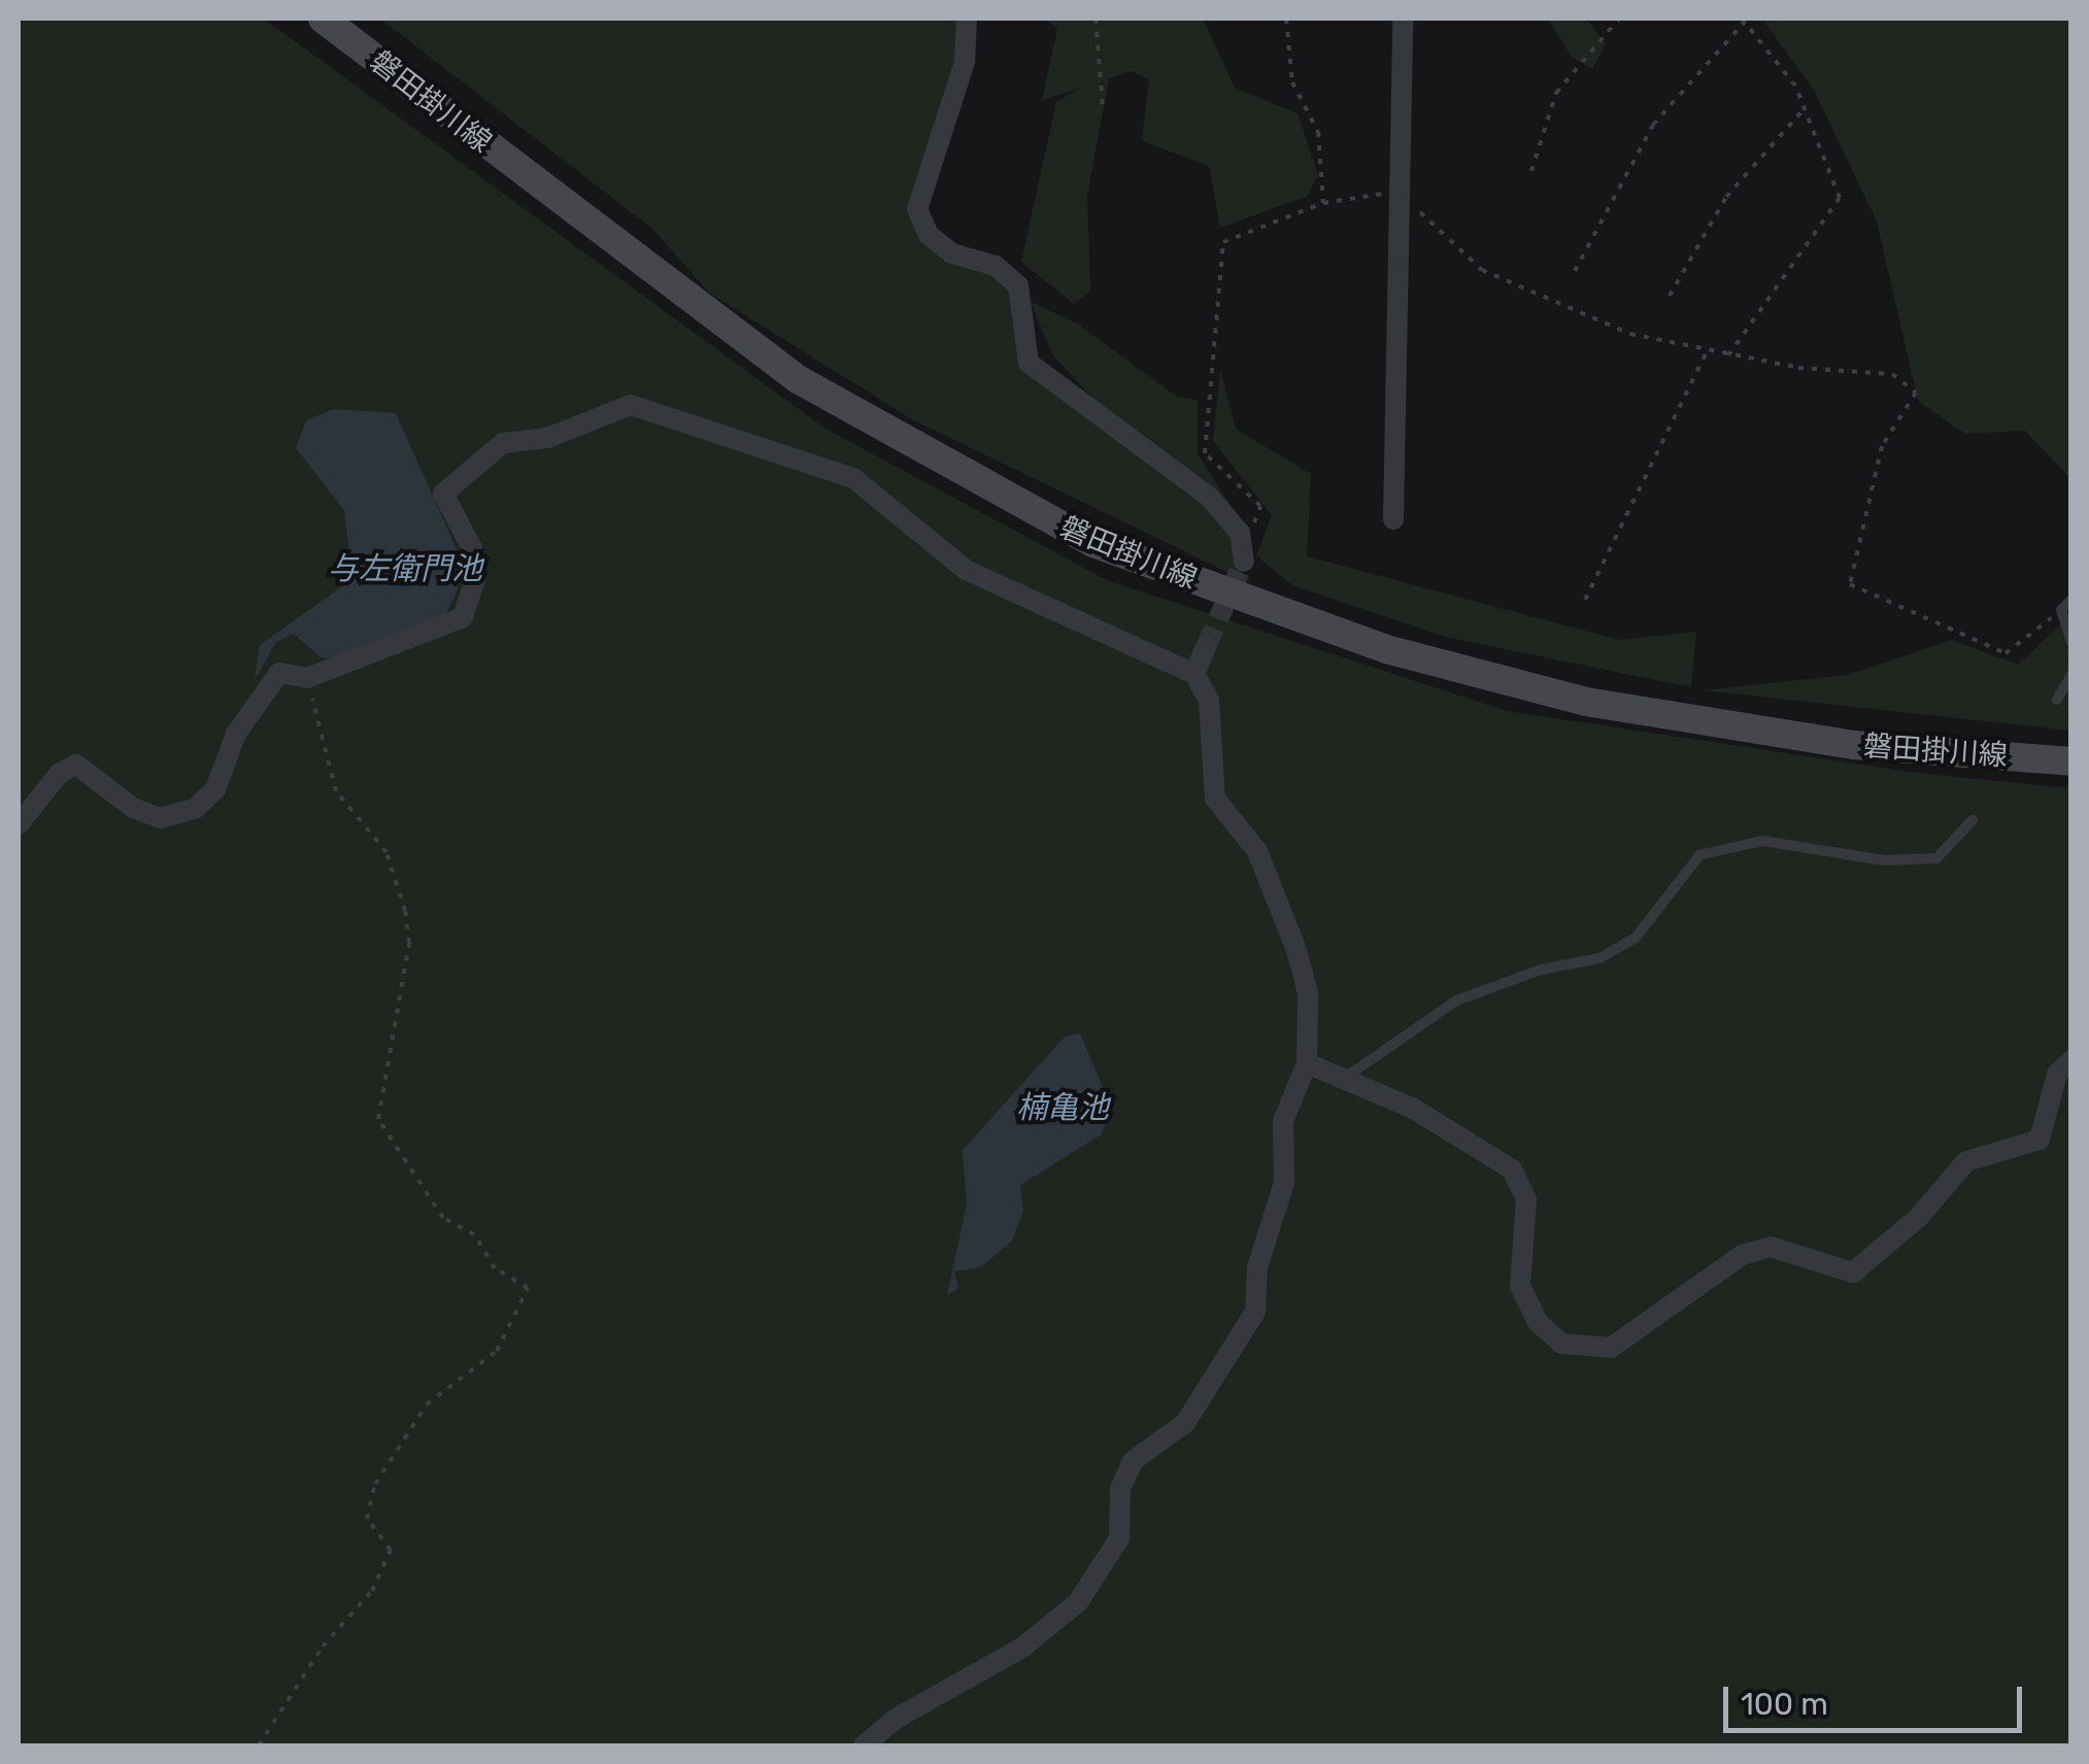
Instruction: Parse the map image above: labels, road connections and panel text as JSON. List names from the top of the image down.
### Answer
{
  "streets": {
    "main road": ["磐田掛川線"]
  },
  "water": ["与左衛門池", "楠亀池"],
  "scale_bar": "100 m"
}
